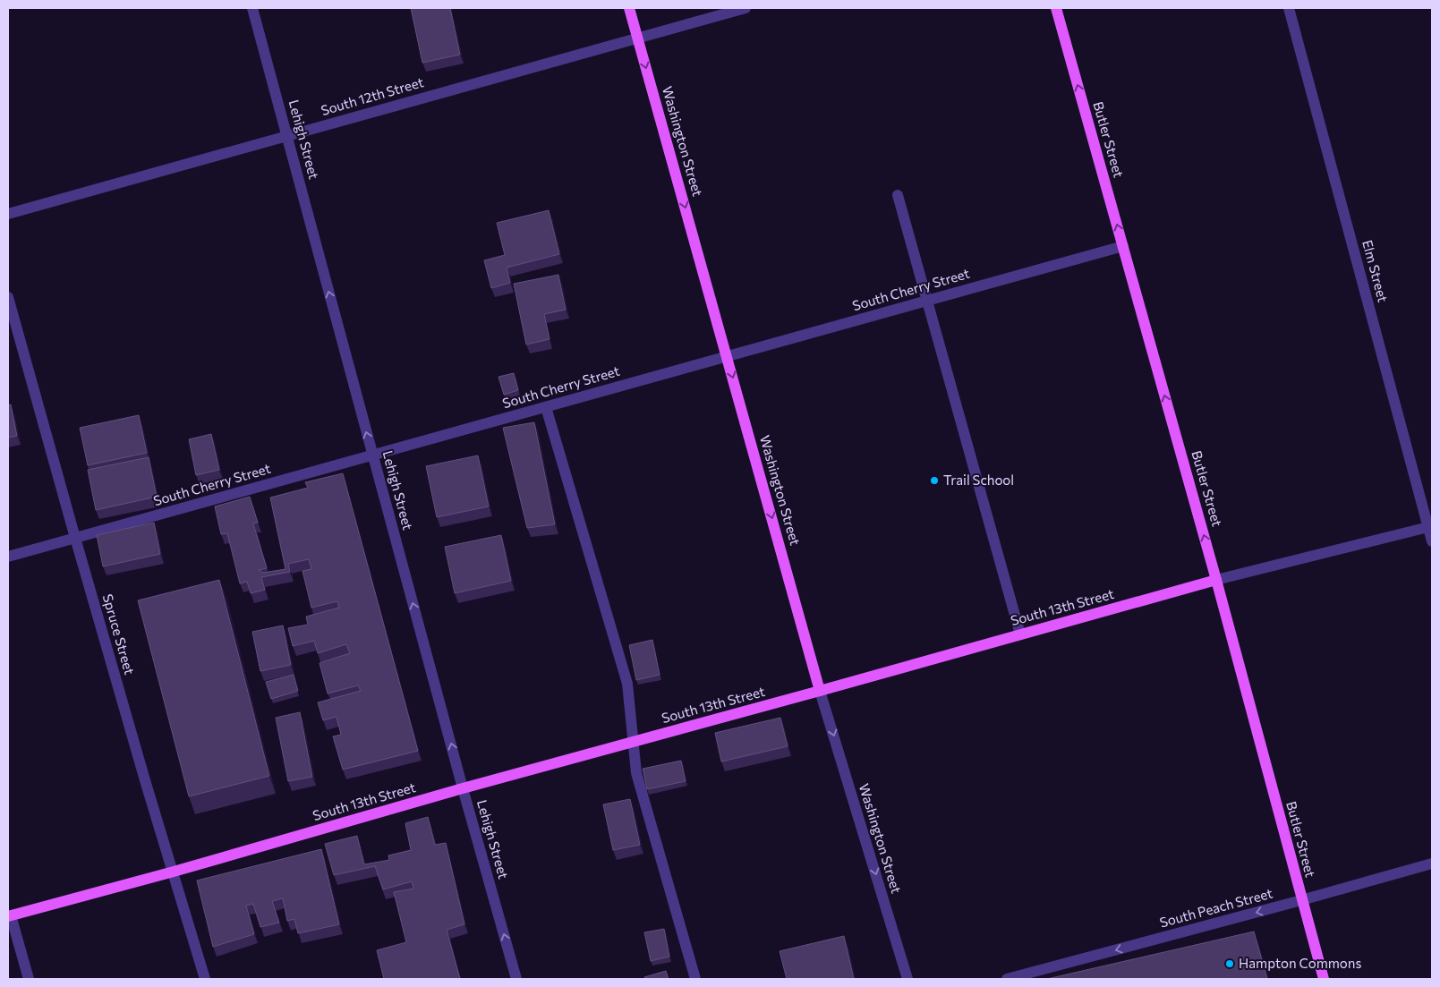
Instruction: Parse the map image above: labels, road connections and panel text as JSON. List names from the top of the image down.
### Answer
{
  "streets": {
    "main road": ["Butler Street", "Washington Street", "South 13th Street"],
    "street": [
      "South 12th Street",
      "Lehigh Street",
      "Elm Street",
      "South Cherry Street",
      "Spruce Street",
      "South Peach Street"
    ]
  },
  "crossings": [
    ["South 12th Street", "Lehigh Street"],
    ["South 12th Street", "Washington Street"],
    ["Lehigh Street", "South Cherry Street"],
    ["Lehigh Street", "South 13th Street"],
    ["Butler Street", "South Cherry Street"],
    ["Butler Street", "South 13th Street"],
    ["Butler Street", "South Peach Street"],
    ["Washington Street", "South Cherry Street"],
    ["Washington Street", "South 13th Street"],
    ["Elm Street", "South 13th Street"],
    ["South Cherry Street", "Spruce Street"],
    ["South 13th Street", "Spruce Street"]
  ],
  "one_way": [
    "Lehigh Street",
    "Butler Street",
    "Washington Street",
    "South Peach Street"
  ],
  "places": ["Trail School", "Hampton Commons"]
}
